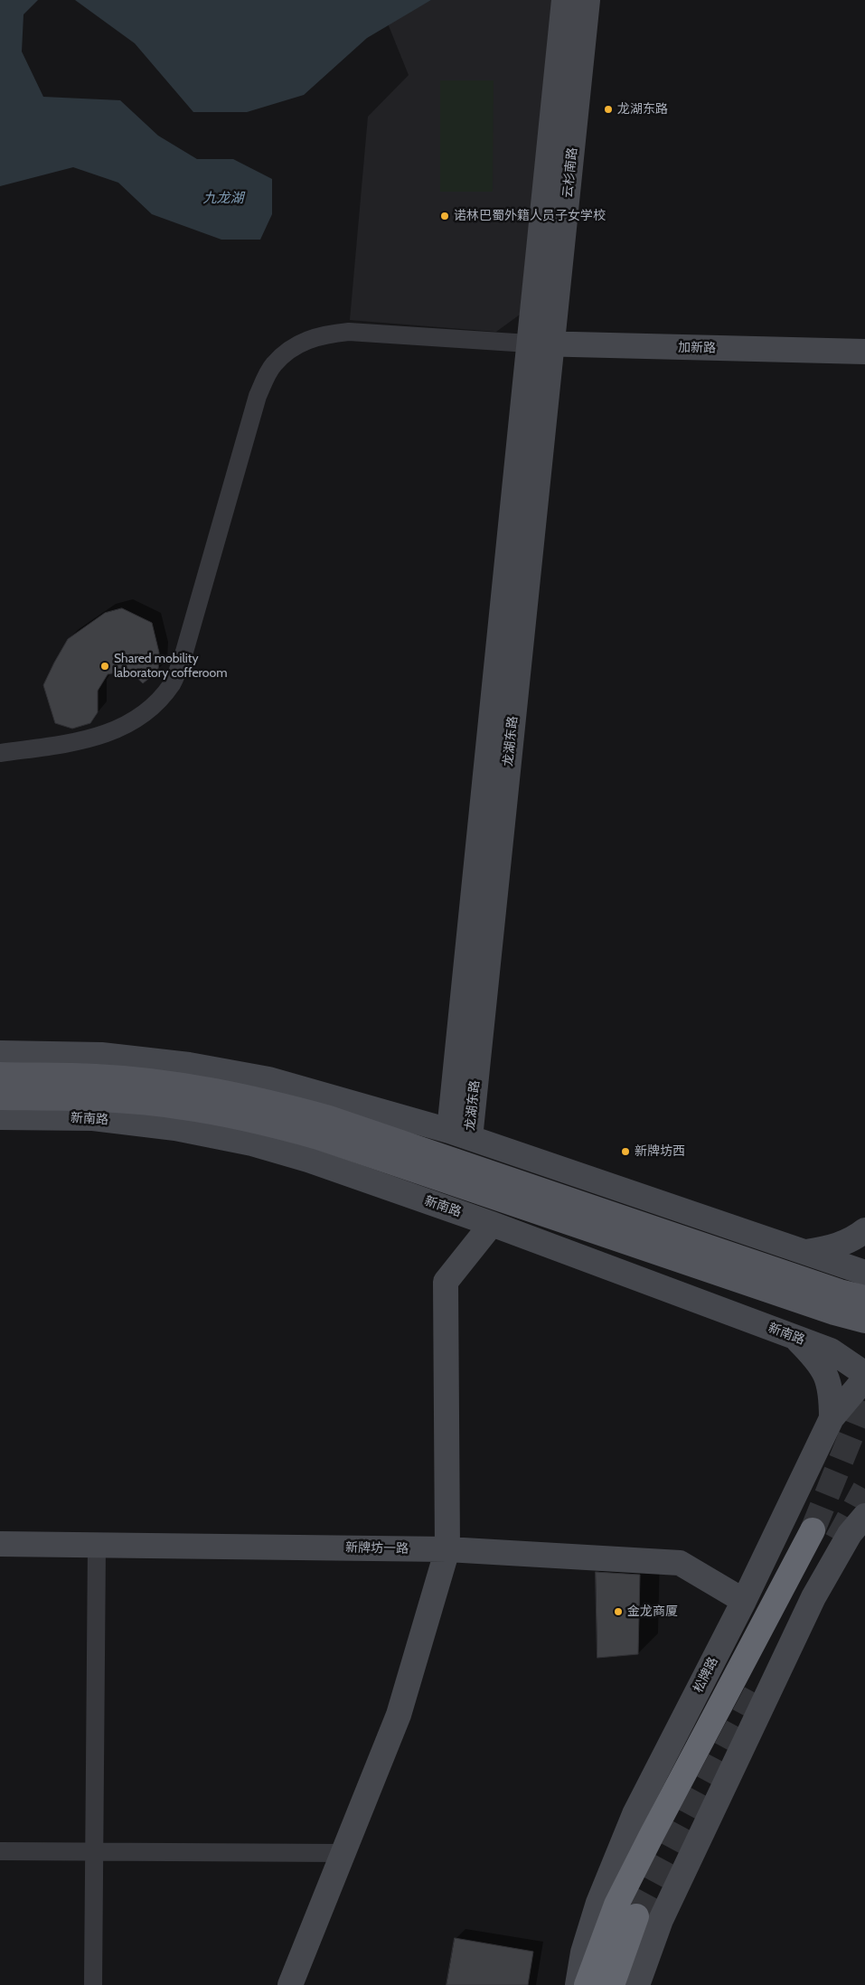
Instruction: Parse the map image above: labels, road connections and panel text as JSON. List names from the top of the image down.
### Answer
{
  "streets": {
    "main road": [
      "云杉南路",
      "加新路",
      "龙湖东路",
      "新南路",
      "新牌坊一路",
      "松牌路"
    ]
  },
  "crossings": [
    ["云杉南路", "加新路"],
    ["云杉南路", "龙湖东路"],
    ["加新路", "龙湖东路"],
    ["新牌坊一路", "松牌路"]
  ],
  "water": ["九龙湖"],
  "places": [
    "龙湖东路",
    "诺林巴蜀外籍人员子女学校",
    "Shared mobility laboratory cofferoom",
    "新牌坊西",
    "金龙商厦"
  ]
}
